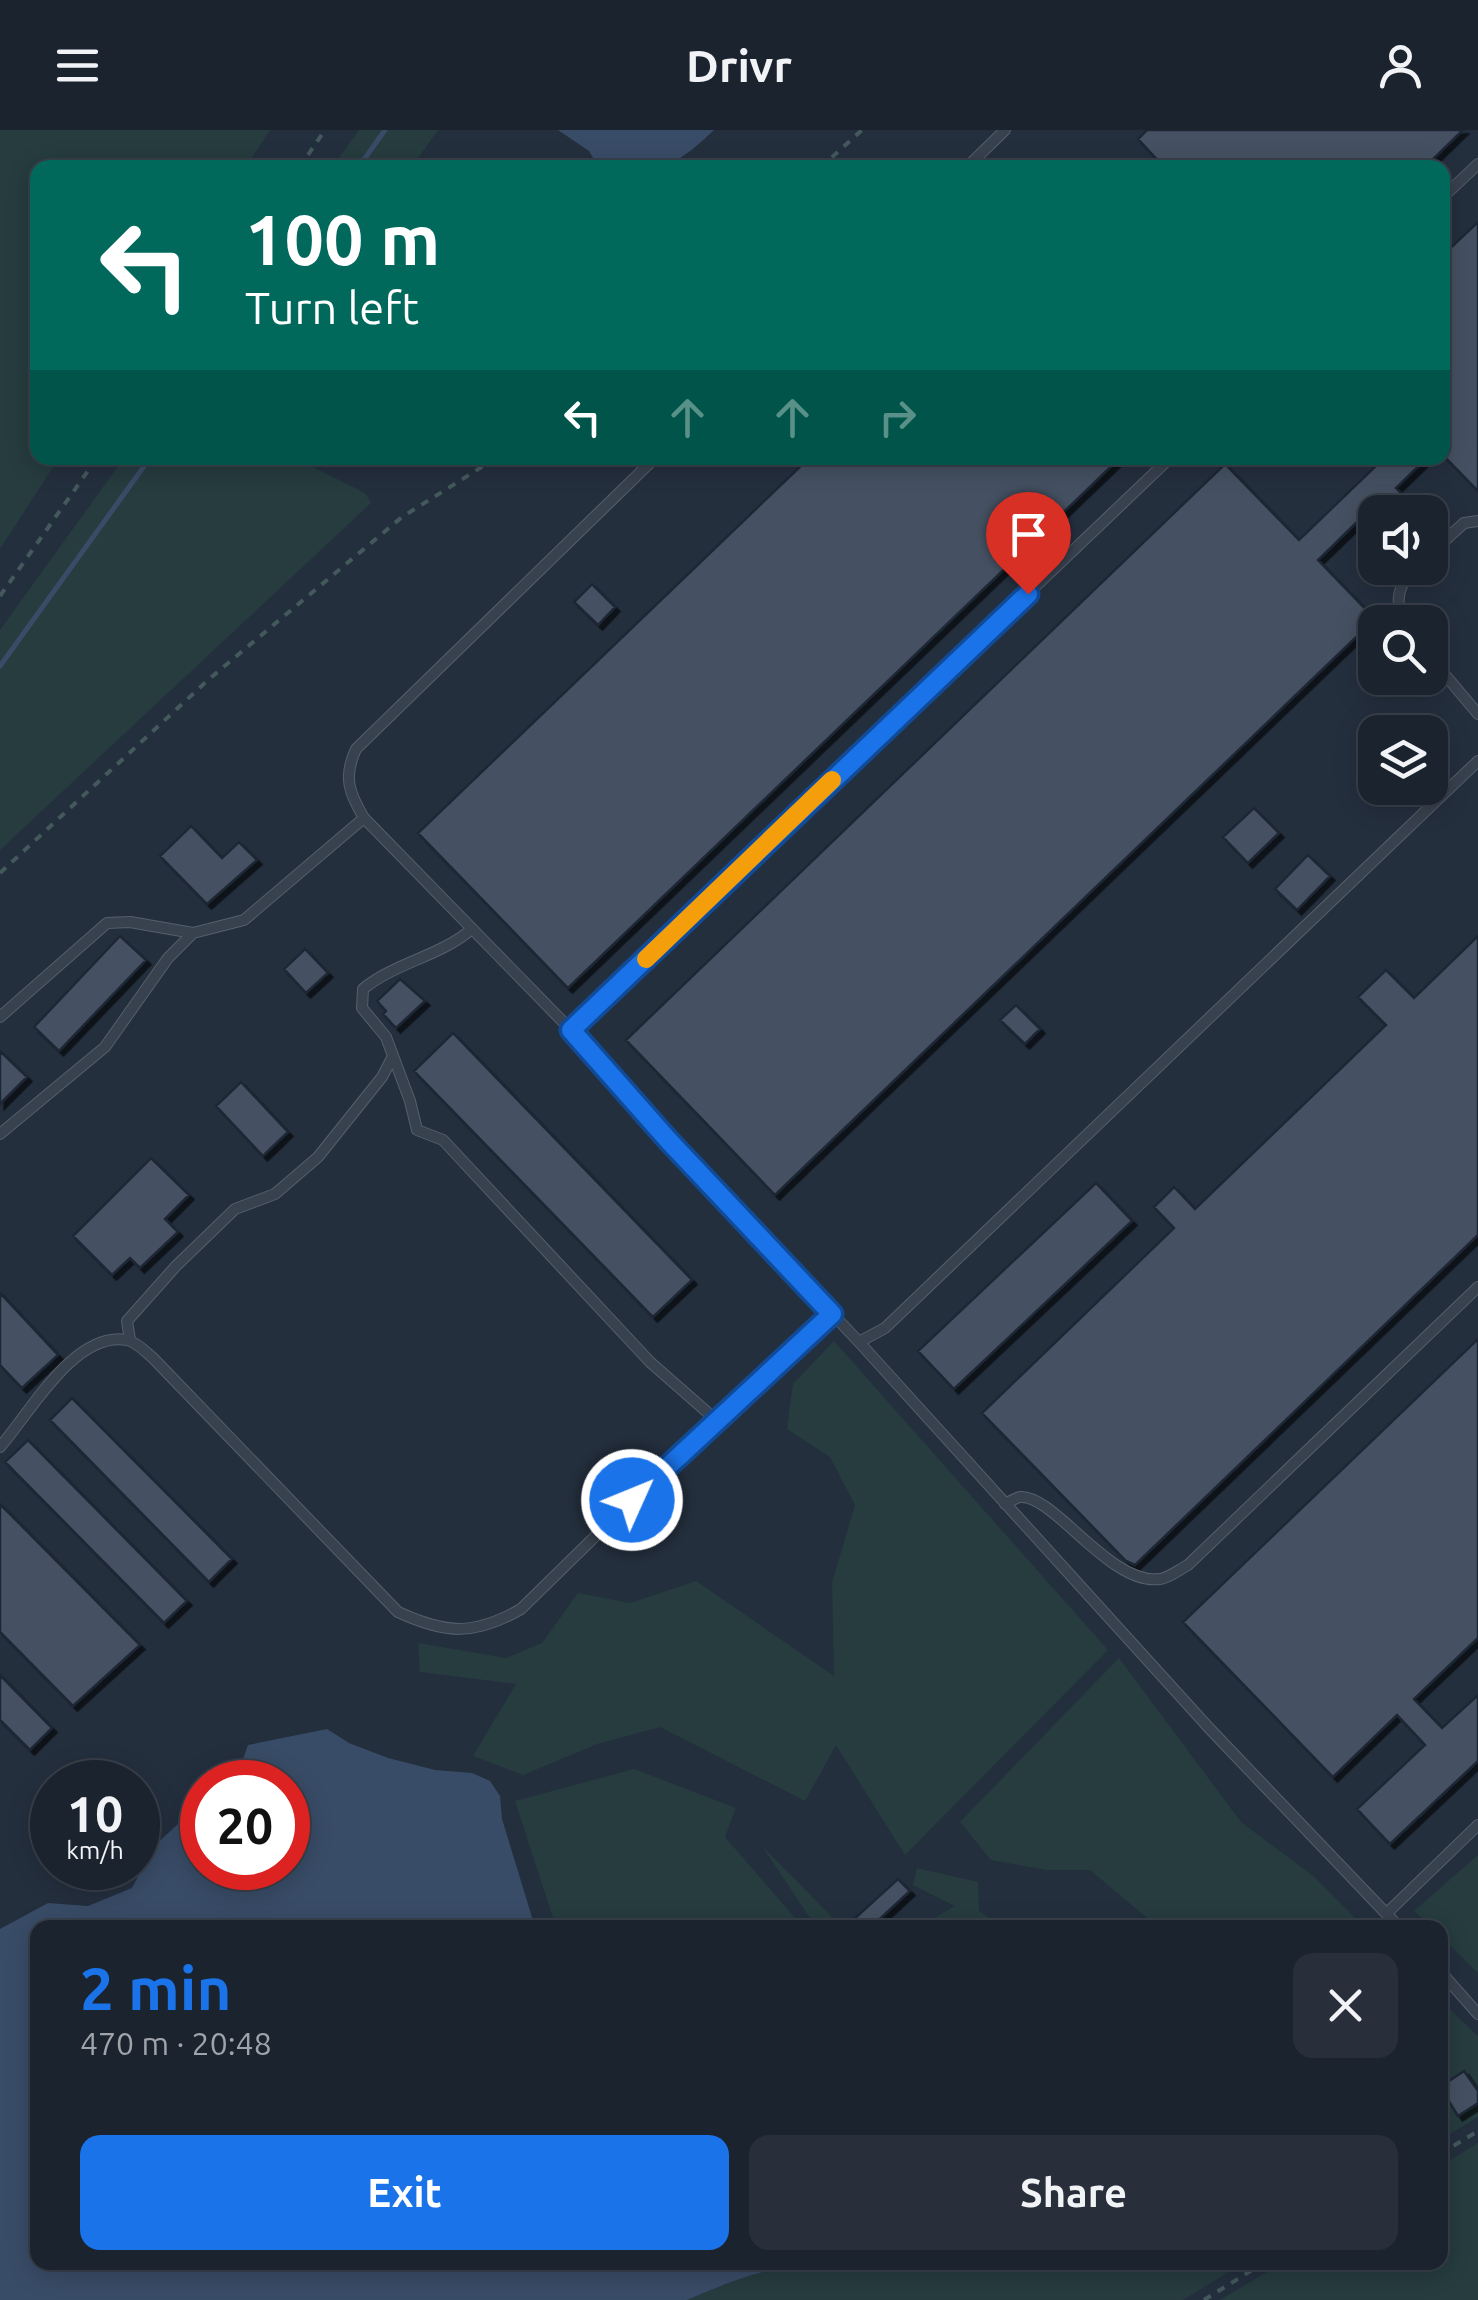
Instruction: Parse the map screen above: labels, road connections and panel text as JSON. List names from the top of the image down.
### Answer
{
  "page": {
    "header": "Drivr",
    "turn": ["100 m", "Turn left"],
    "speed": "10 km/h",
    "limit": "20",
    "heading": ["2 min", "470 m · 20:48"],
    "buttons": ["Exit", "Share"]
  }
}
